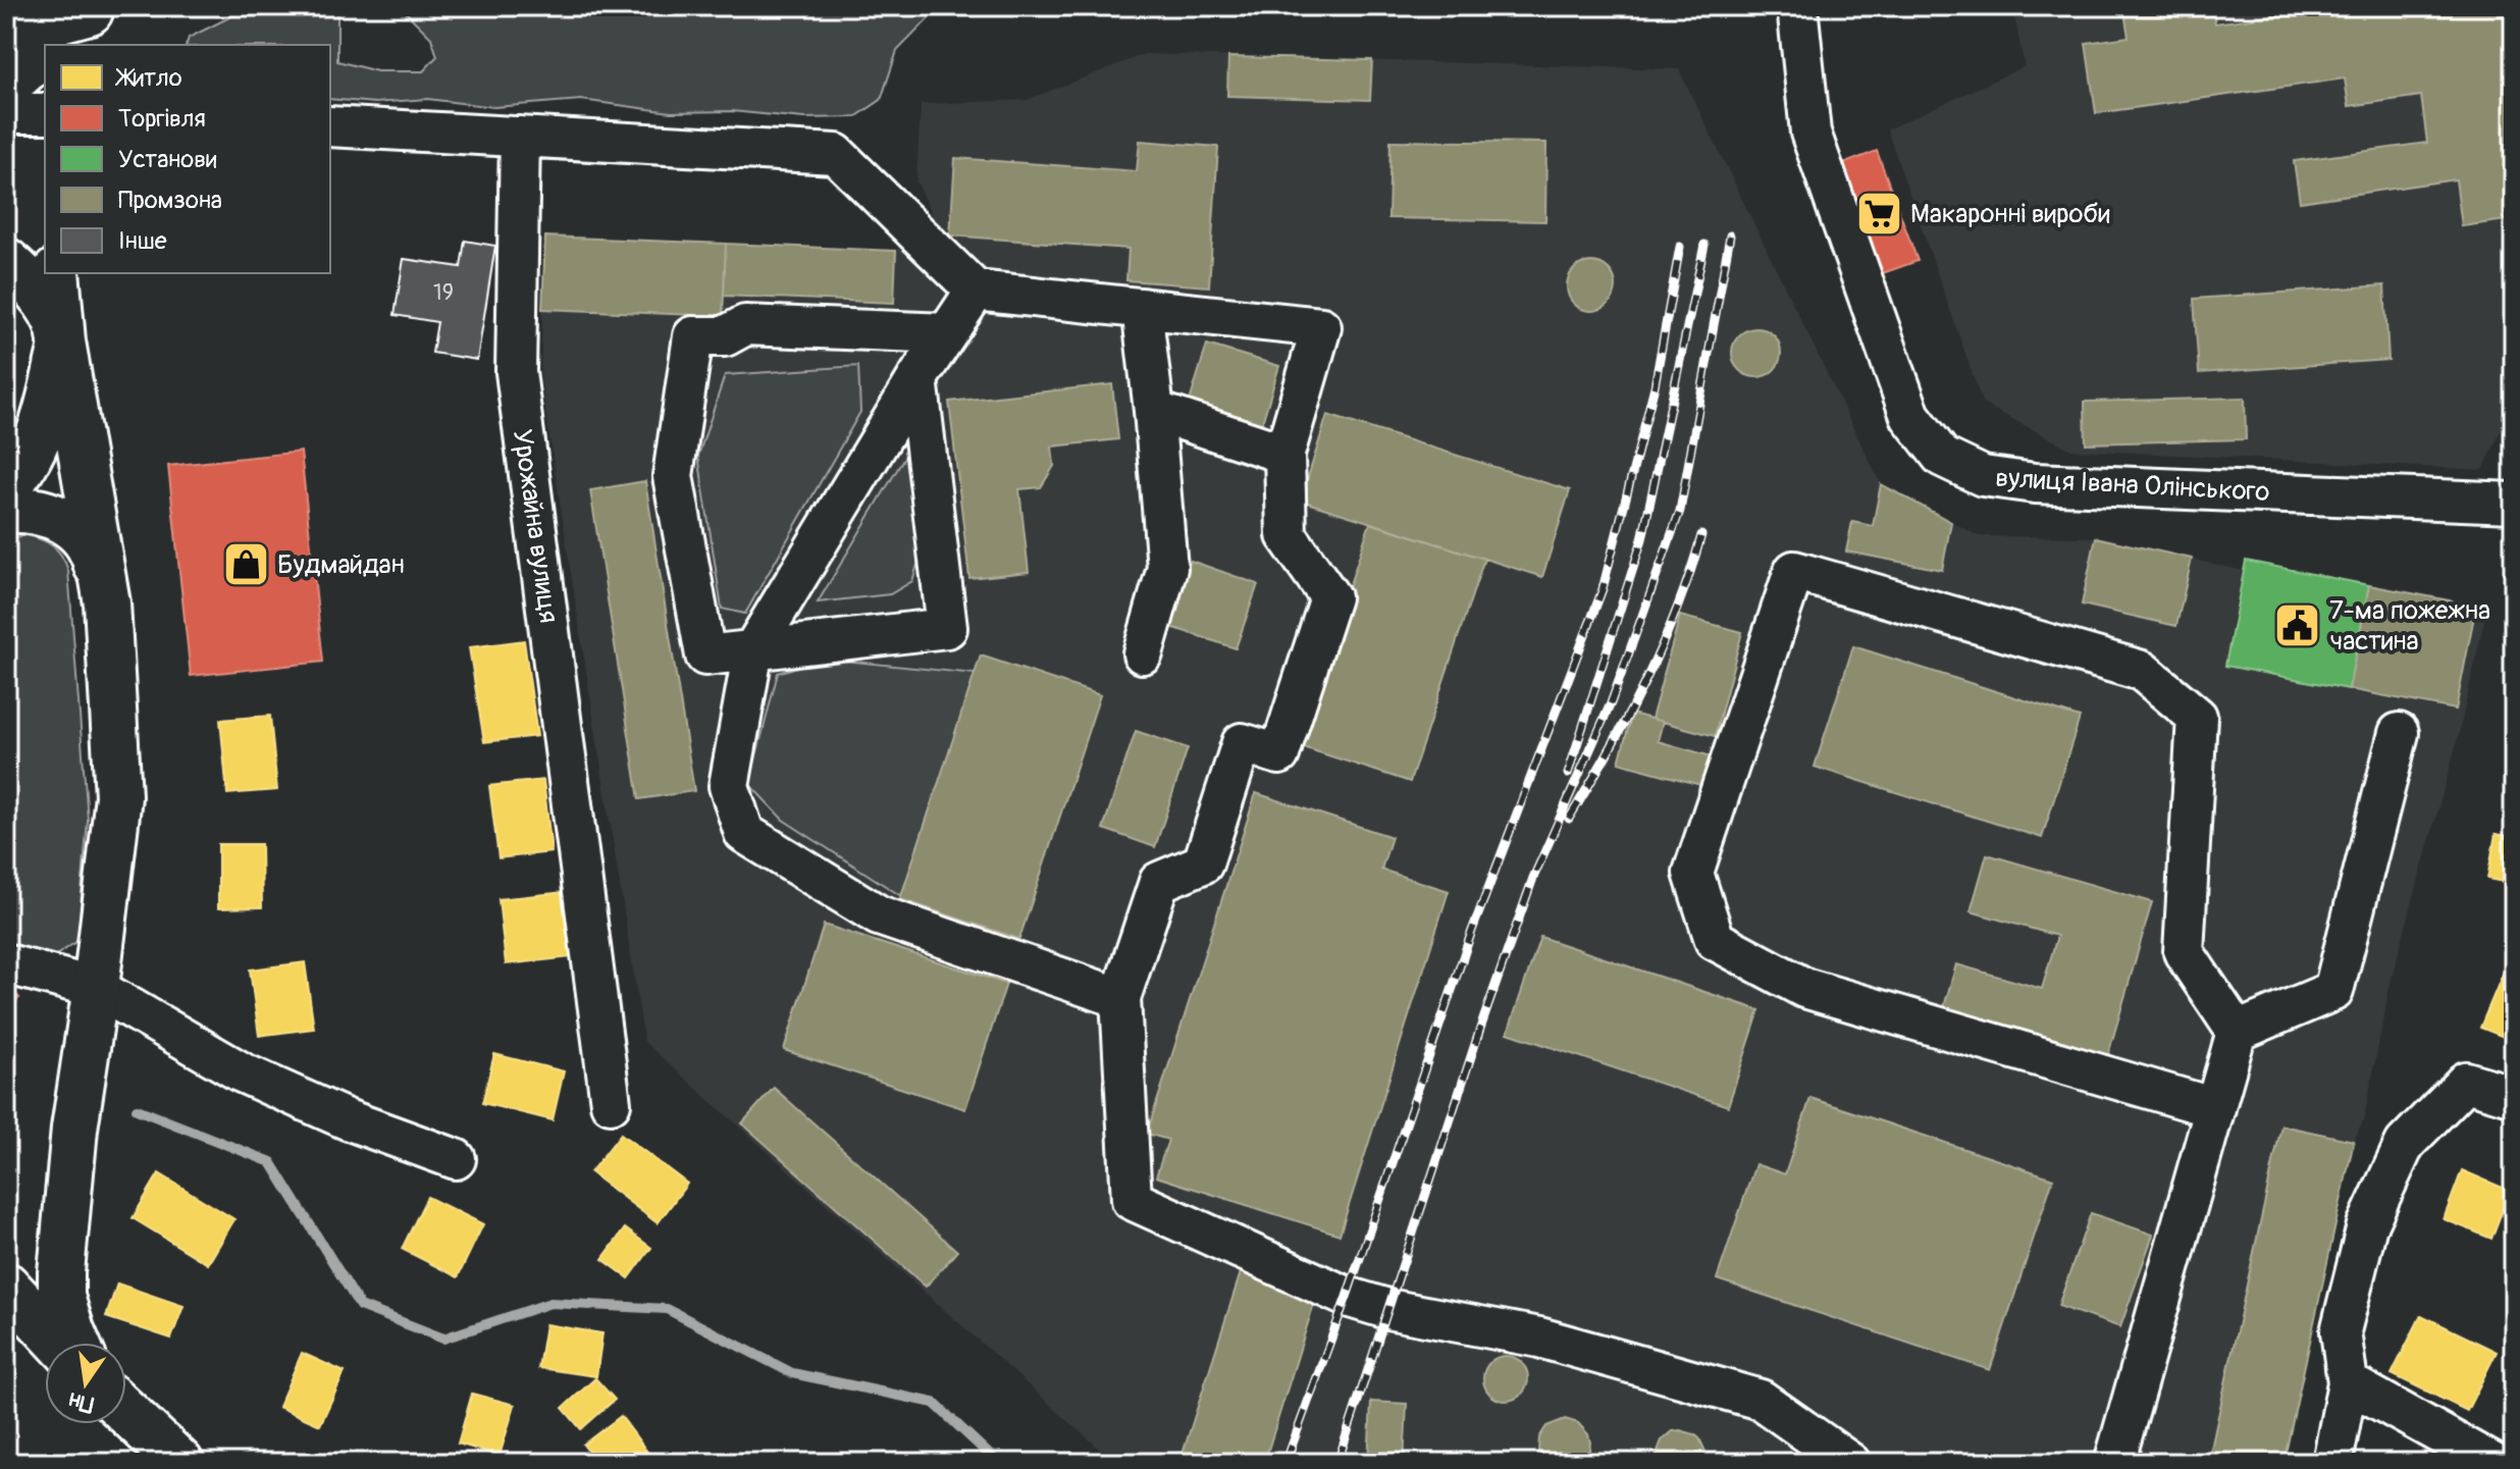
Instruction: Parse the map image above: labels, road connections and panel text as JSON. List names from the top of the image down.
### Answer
{
  "streets": {
    "street": ["вулиця Івана Олінського", "Урожайна вулиця"]
  },
  "places": {
    "supermarket": ["Макаронні вироби"],
    "shop": ["Будмайдан"],
    "public building": ["7-ма пожежна частина"]
  },
  "house_numbers": ["19"],
  "legend": [
    "Житло",
    "Торгівля",
    "Установи",
    "Промзона",
    "Інше"
  ],
  "north": "bottom"
}
